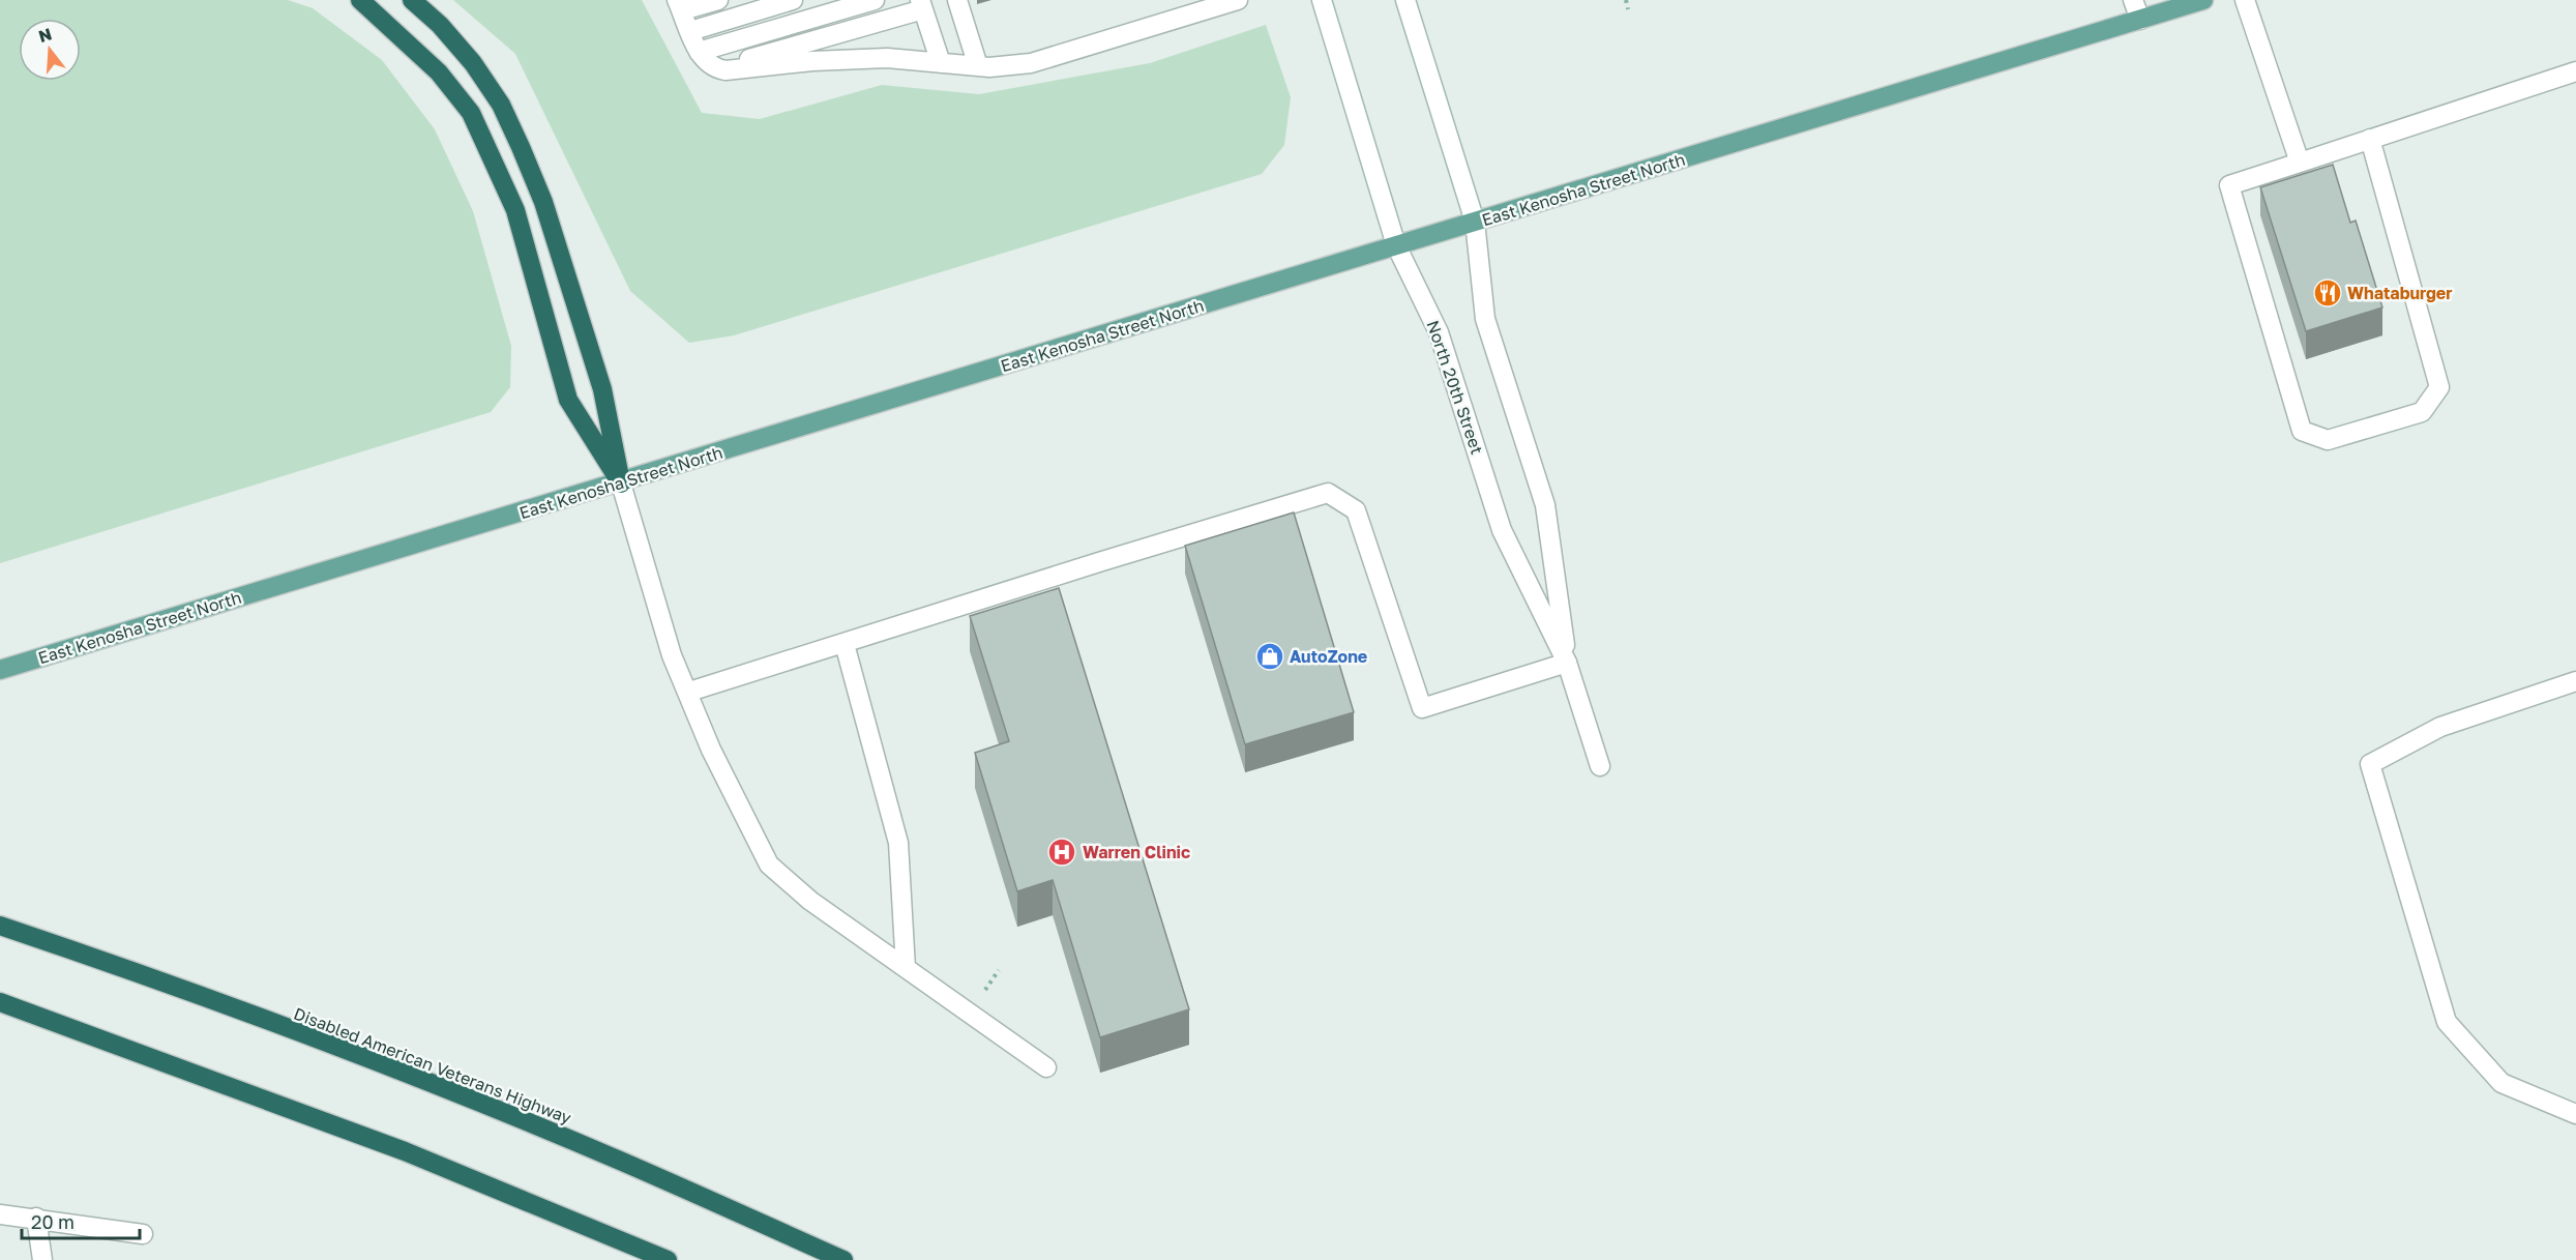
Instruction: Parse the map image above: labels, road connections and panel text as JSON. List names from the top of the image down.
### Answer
{
  "streets": {
    "highway": ["Disabled American Veterans Highway"],
    "main road": ["East Kenosha Street North"],
    "street": ["North 20th Street"]
  },
  "crossings": [
    ["East Kenosha Street North", "North 20th Street"]
  ],
  "places": {
    "restaurant": ["Whataburger"],
    "shop": ["AutoZone"],
    "hospital": ["Warren Clinic"]
  },
  "scale_bar": "20 m",
  "north": "top"
}
